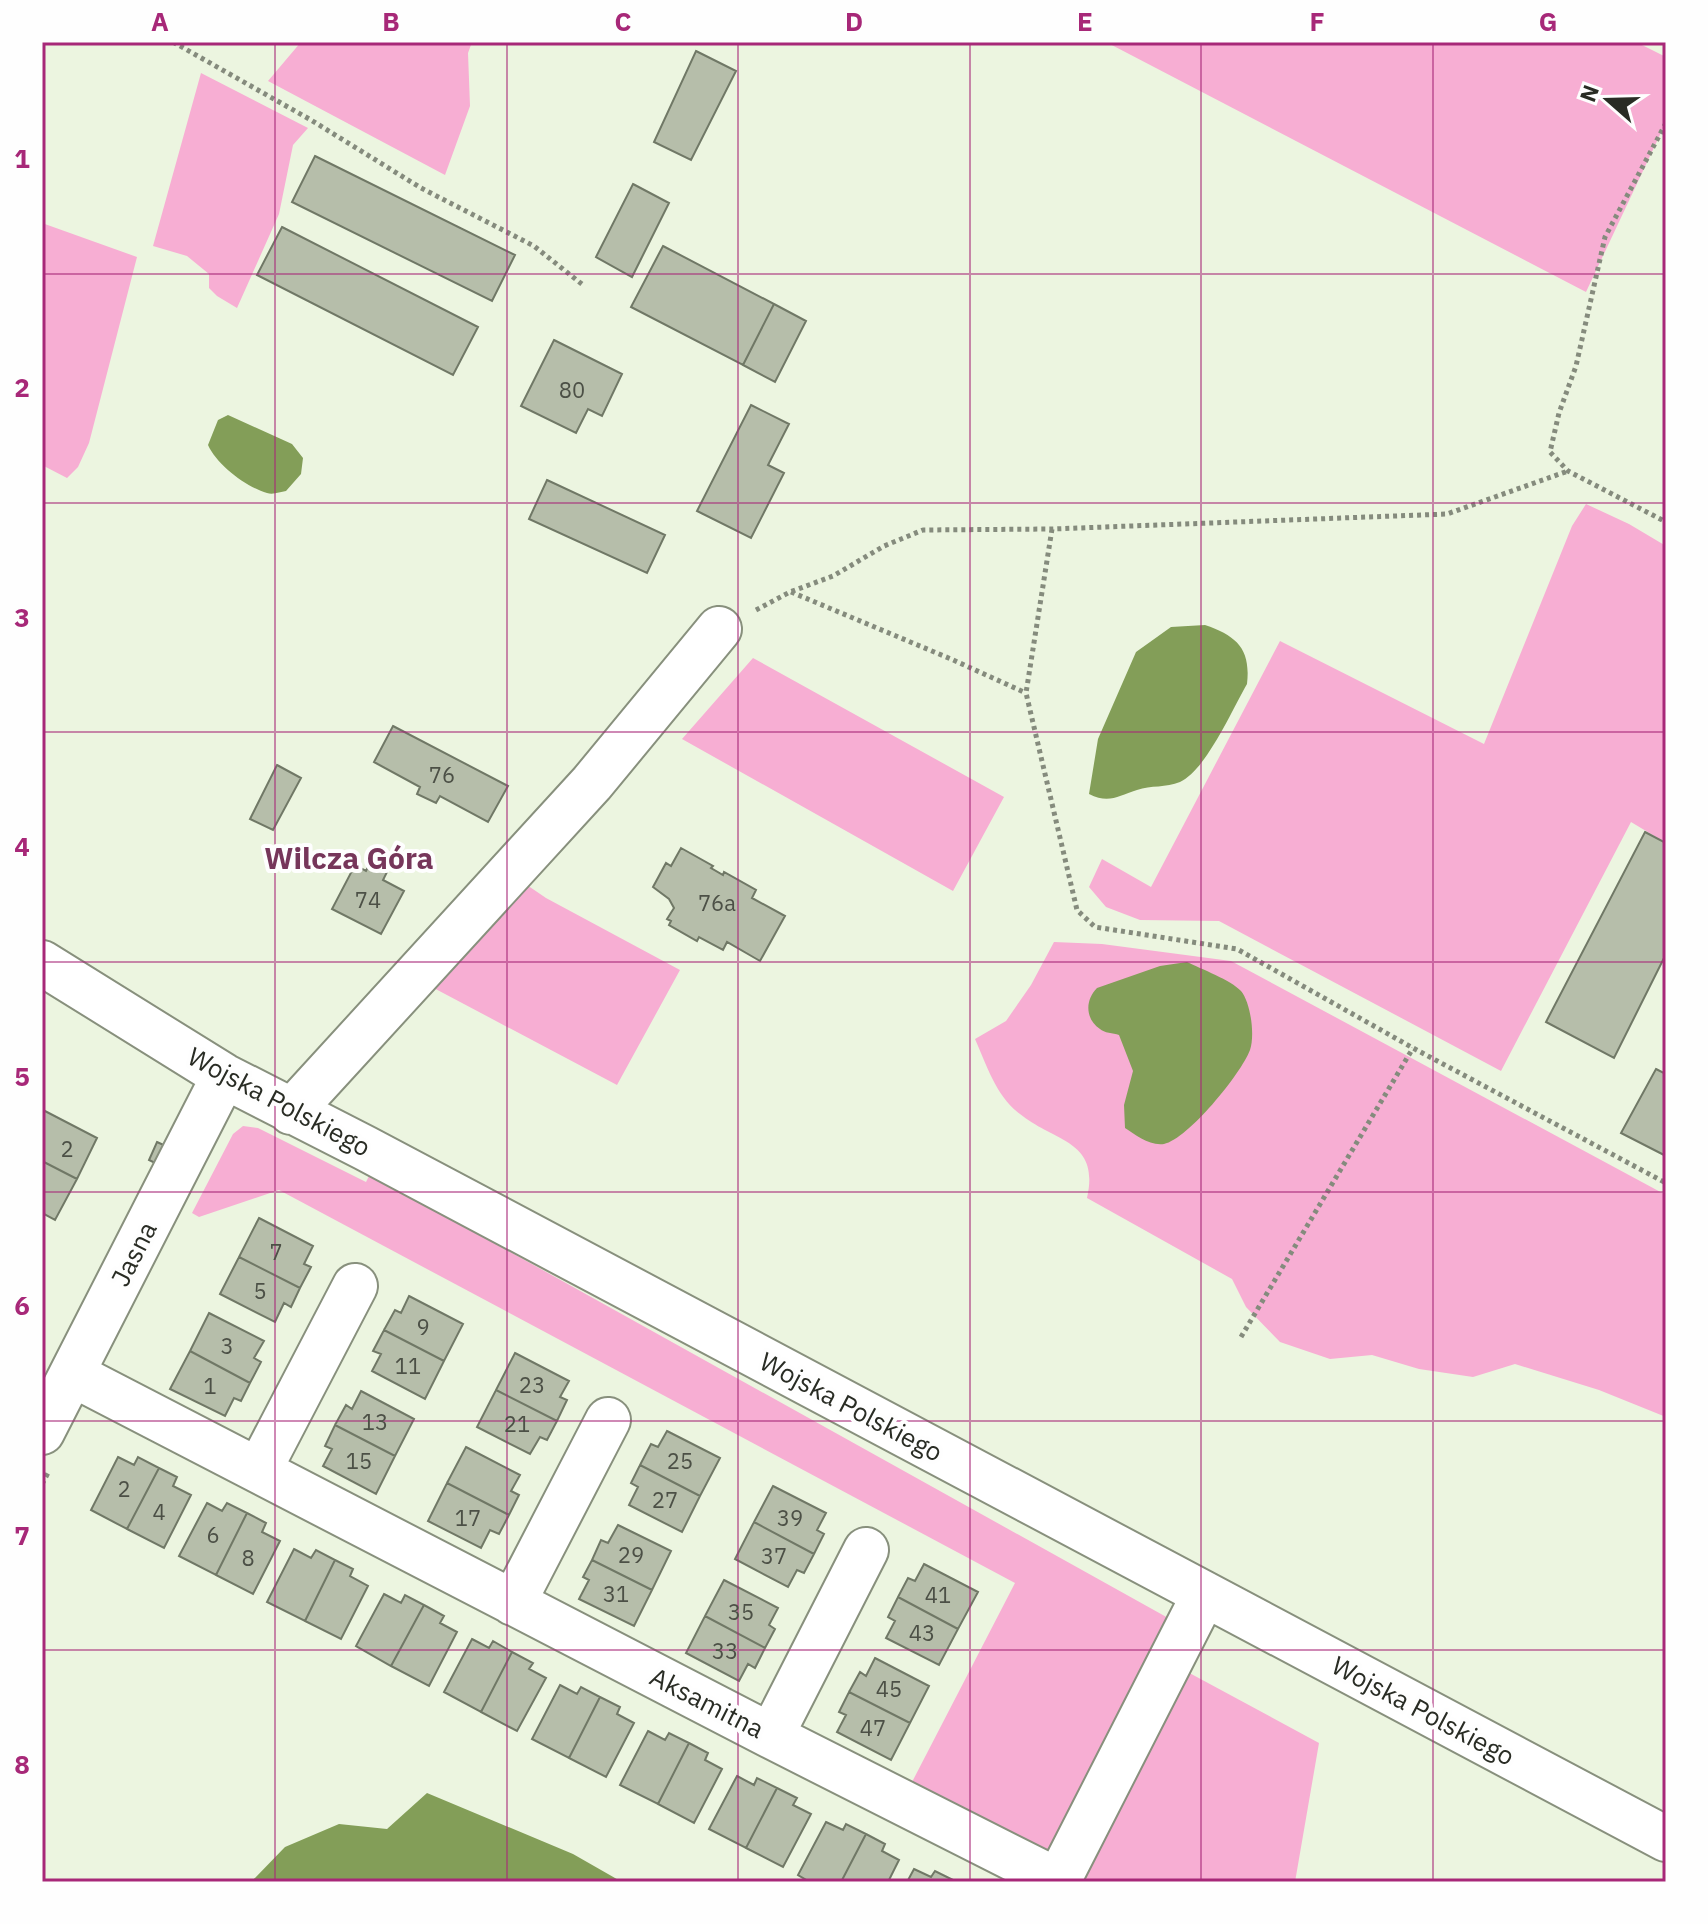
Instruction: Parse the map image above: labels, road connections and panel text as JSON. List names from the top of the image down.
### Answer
{
  "streets": {
    "street": ["Wojska Polskiego", "Jasna", "Aksamitna"]
  },
  "crossings": [
    ["Wojska Polskiego", "Jasna"],
    ["Wojska Polskiego", "Aksamitna"],
    ["Jasna", "Aksamitna"]
  ],
  "districts": ["Wilcza Góra"],
  "house_numbers": [
    "80",
    "76",
    "74",
    "76a",
    "2",
    "7",
    "5",
    "9",
    "3",
    "11",
    "23",
    "1",
    "13",
    "21",
    "15",
    "25",
    "2",
    "27",
    "4",
    "17",
    "39",
    "6",
    "29",
    "37",
    "8",
    "31",
    "41",
    "35",
    "43",
    "33",
    "45",
    "47"
  ],
  "north": "left",
  "grid": {
    "columns": [
      "A",
      "B",
      "C",
      "D",
      "E",
      "F",
      "G"
    ],
    "rows": [
      "1",
      "2",
      "3",
      "4",
      "5",
      "6",
      "7",
      "8"
    ]
  }
}
